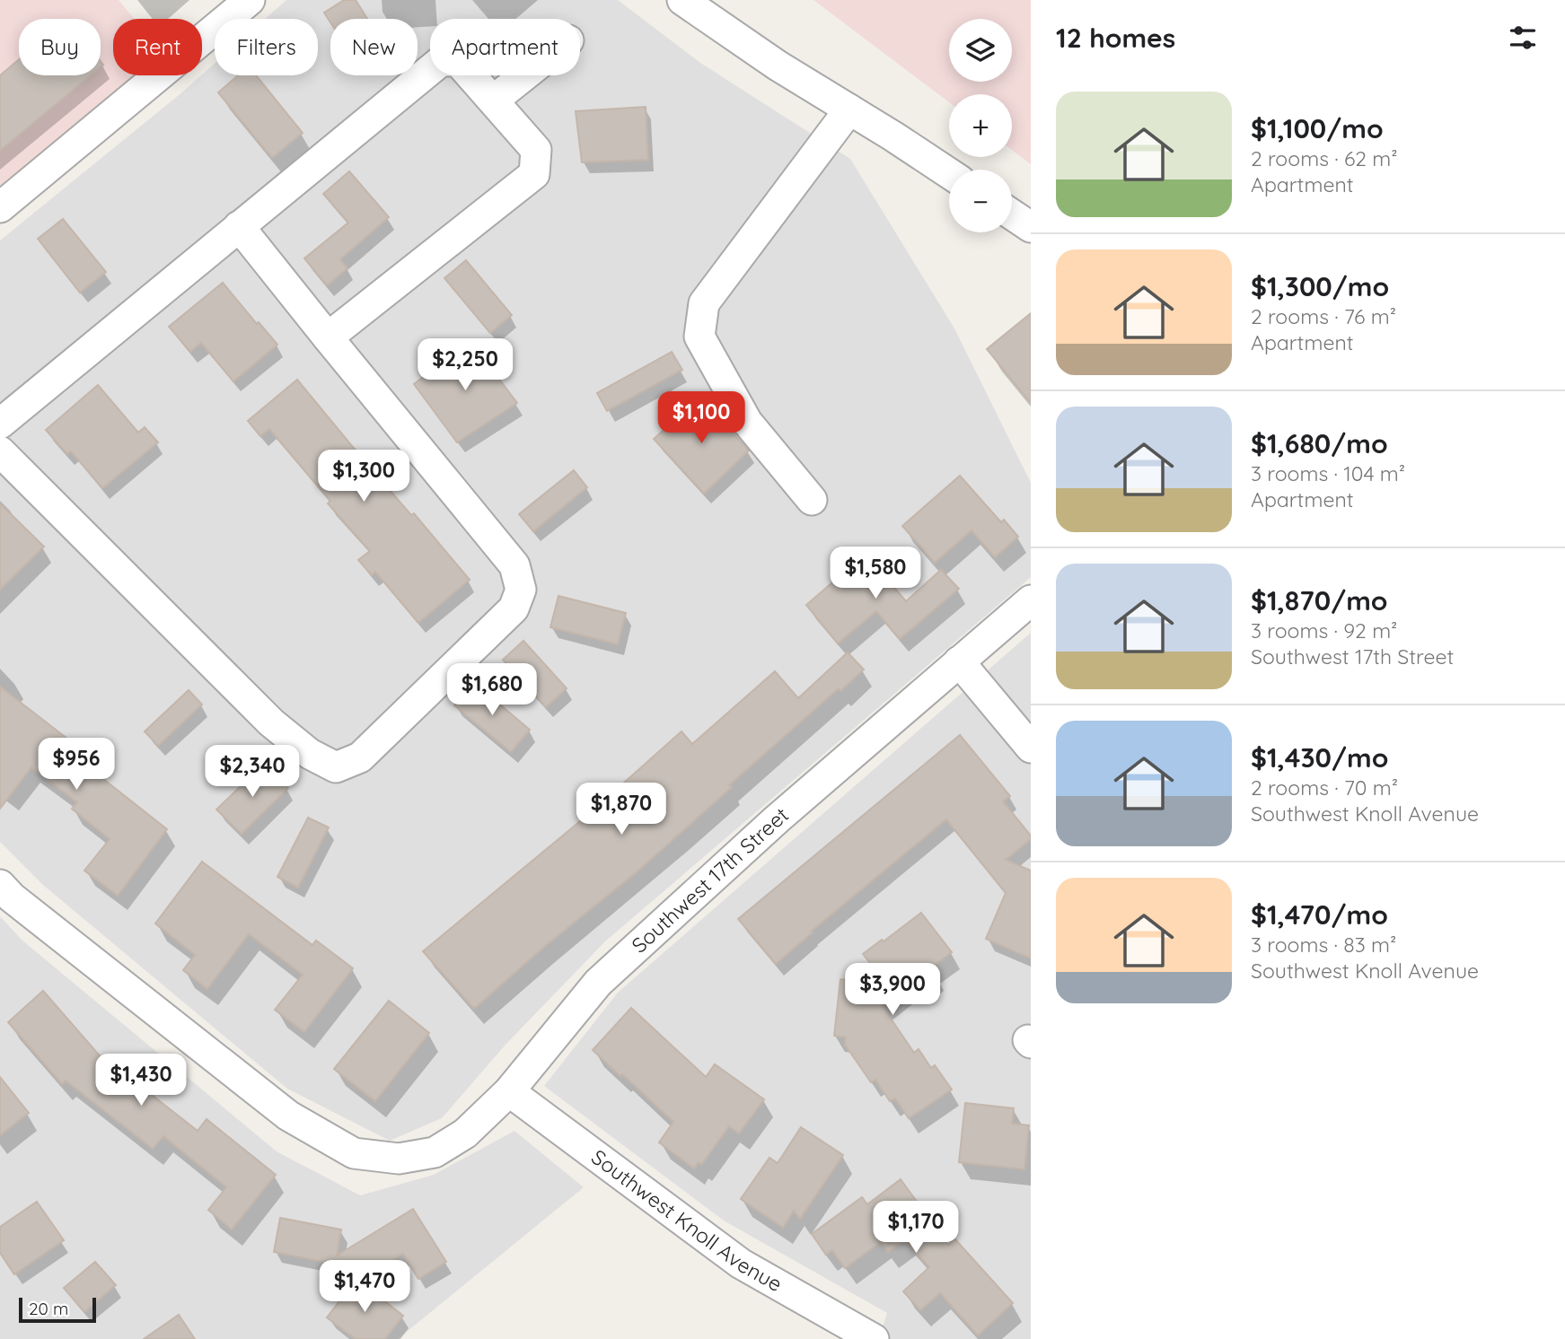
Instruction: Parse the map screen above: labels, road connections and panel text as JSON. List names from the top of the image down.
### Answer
{
  "streets": {
    "street": ["Southwest 17th Street", "Southwest Knoll Avenue"]
  },
  "crossings": [
    ["Southwest 17th Street", "Southwest Knoll Avenue"]
  ],
  "scale_bar": "20 m",
  "page": {
    "heading": "12 homes",
    "map_buttons": ["+", "−"],
    "chip": [
      "Buy",
      "Rent",
      "Filters",
      "New",
      "Apartment"
    ],
    "list": [
      {
        "name": "$1,100/mo",
        "note": "2 rooms · 62 m² · Apartment"
      },
      {
        "name": "$1,300/mo",
        "note": "2 rooms · 76 m² · Apartment"
      },
      {
        "name": "$1,680/mo",
        "note": "3 rooms · 104 m² · Apartment"
      },
      {
        "name": "$1,870/mo",
        "note": "3 rooms · 92 m² · Southwest 17th Street"
      },
      {
        "name": "$1,430/mo",
        "note": "2 rooms · 70 m² · Southwest Knoll Avenue"
      },
      {
        "name": "$1,470/mo",
        "note": "3 rooms · 83 m² · Southwest Knoll Avenue"
      }
    ],
    "price": [
      "$2,250",
      "$1,100",
      "$1,300",
      "$1,580",
      "$1,680",
      "$956",
      "$2,340",
      "$1,870",
      "$3,900",
      "$1,430",
      "$1,170",
      "$1,470"
    ],
    "scale": "20 m"
  }
}
